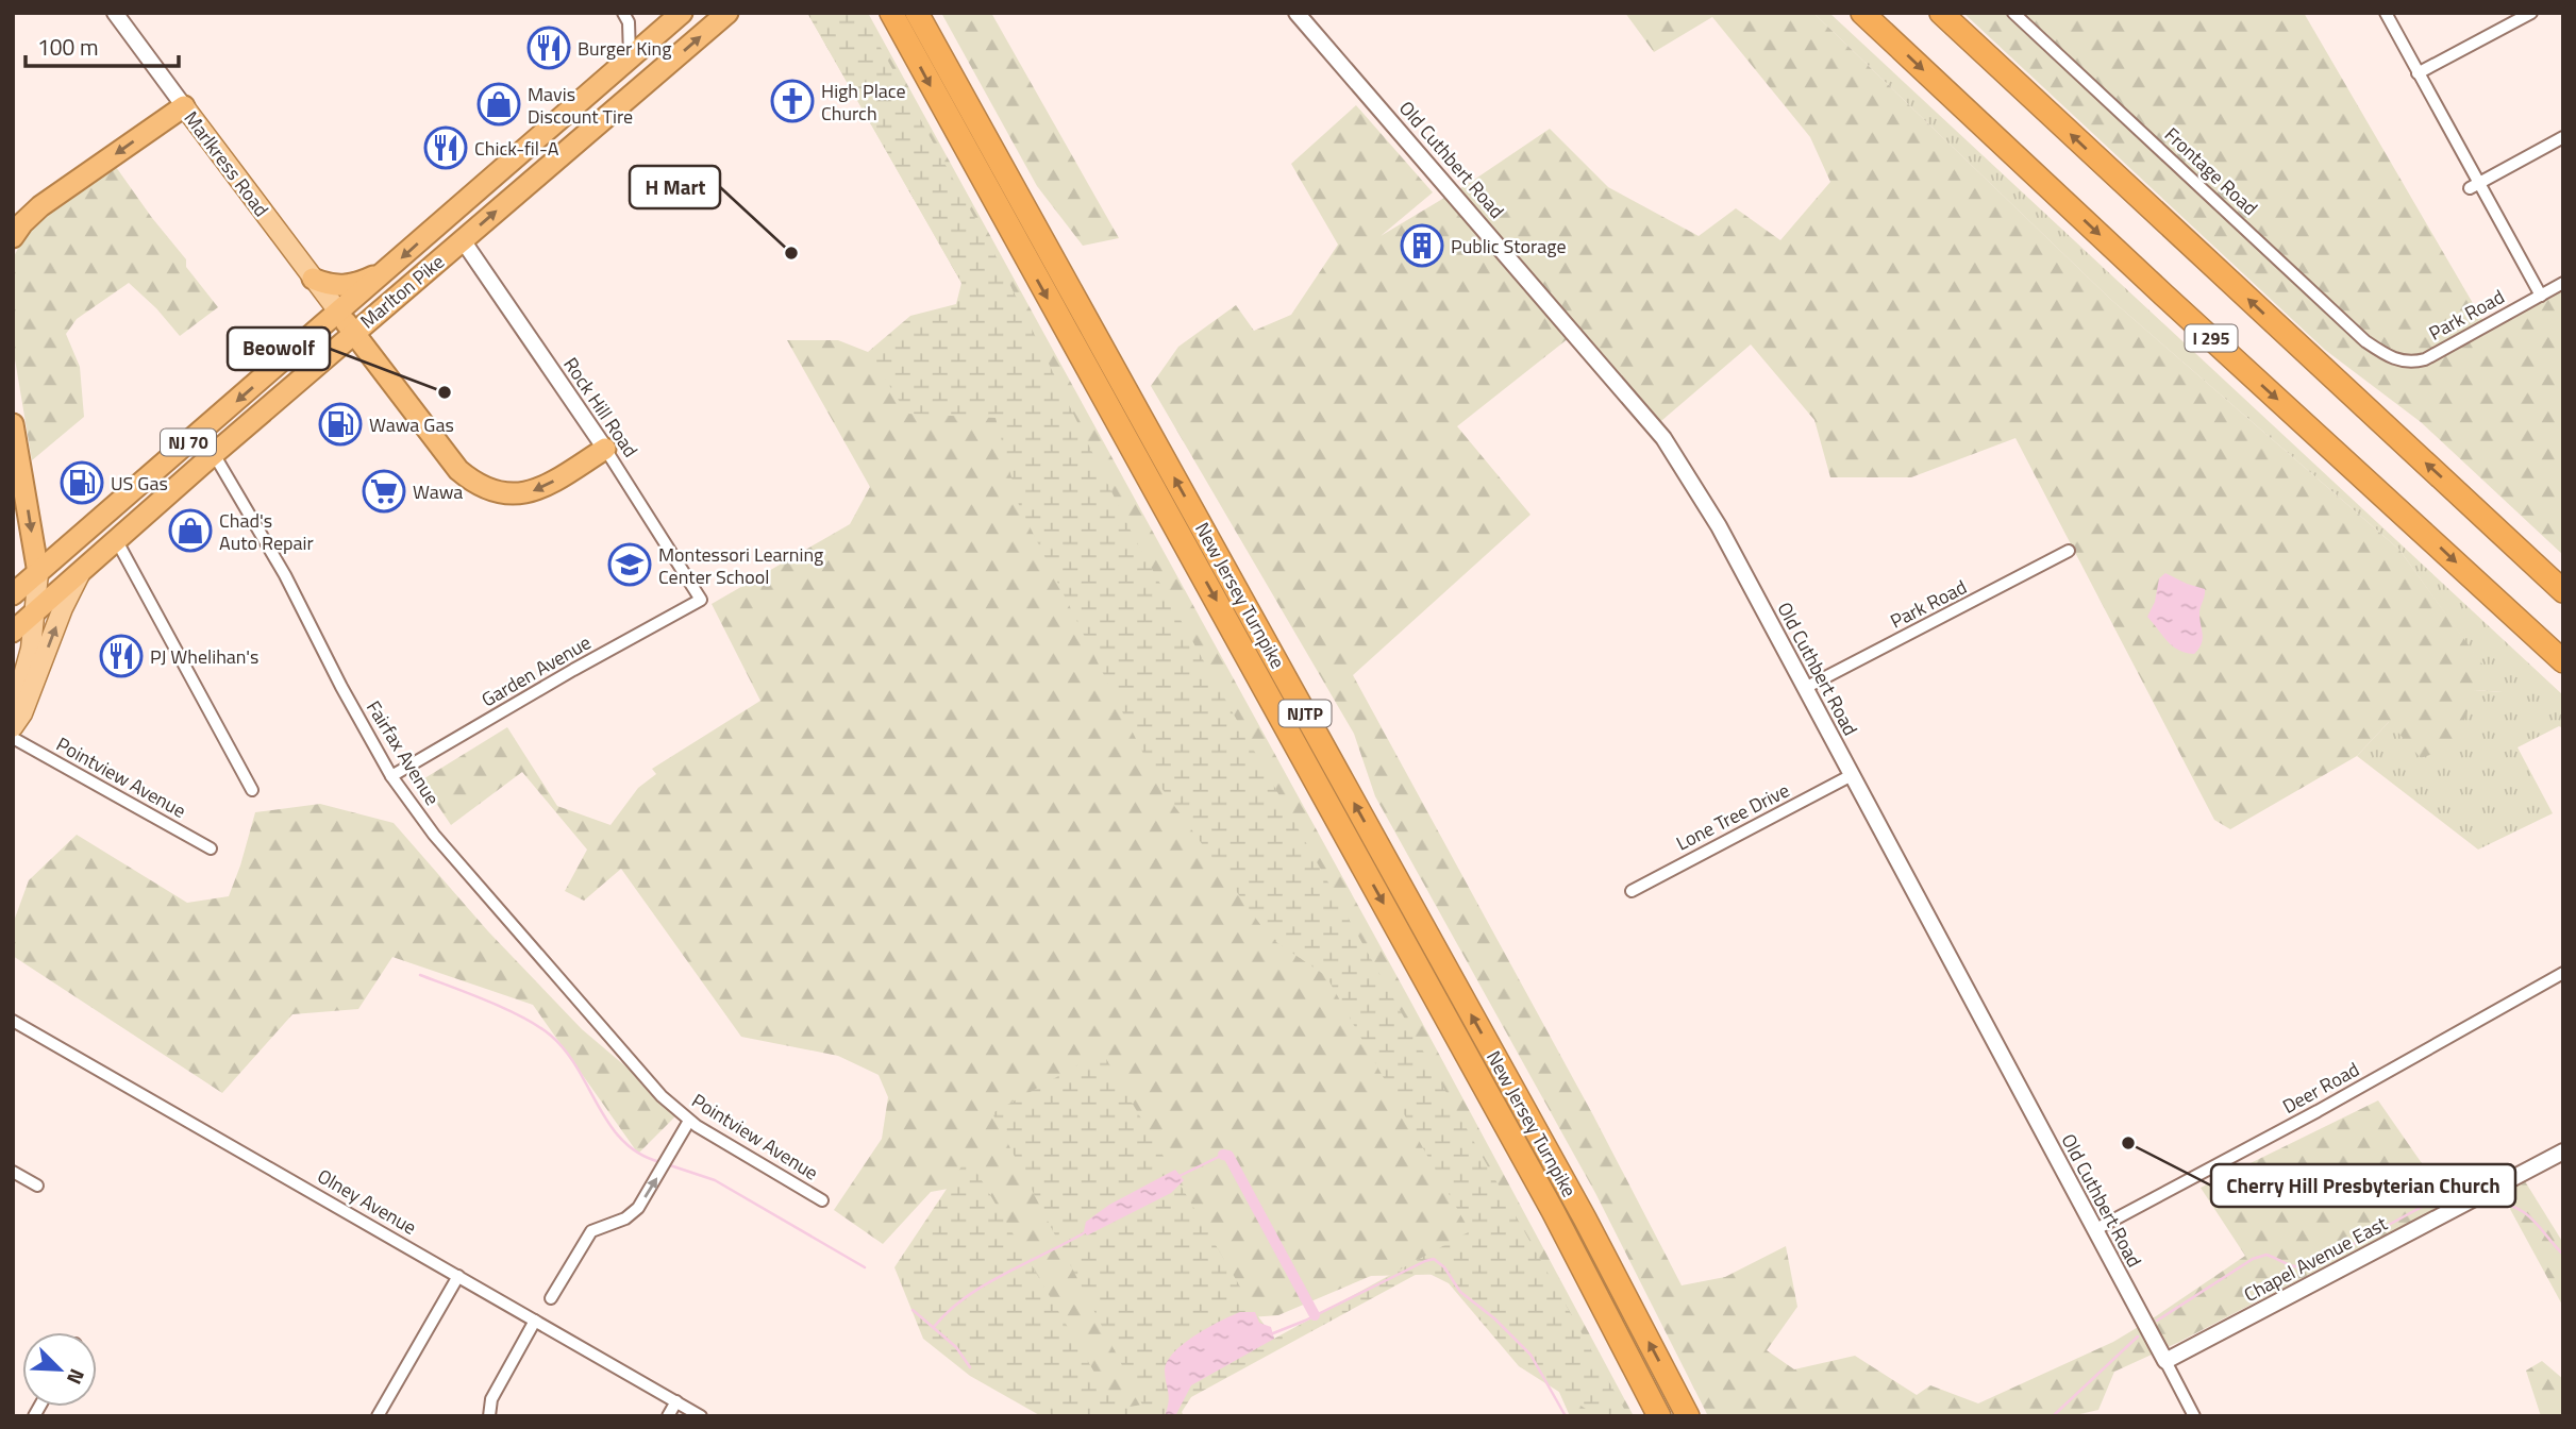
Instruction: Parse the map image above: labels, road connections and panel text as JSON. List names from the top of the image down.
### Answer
{
  "streets": {
    "highway": [
      "Marlton Pike",
      "I 295",
      "NJ 70",
      "New Jersey Turnpike",
      "NJTP"
    ],
    "main road": ["Marlkress Road"],
    "street": [
      "Old Cuthbert Road",
      "Frontage Road",
      "Park Road",
      "Rock Hill Road",
      "Garden Avenue",
      "Fairfax Avenue",
      "Pointview Avenue",
      "Lone Tree Drive",
      "Deer Road",
      "Olney Avenue",
      "Chapel Avenue East"
    ]
  },
  "crossings": [
    ["Old Cuthbert Road", "Park Road"],
    ["Old Cuthbert Road", "Lone Tree Drive"],
    ["Old Cuthbert Road", "Deer Road"],
    ["Old Cuthbert Road", "Chapel Avenue East"],
    ["Marlkress Road", "Marlton Pike"],
    ["Frontage Road", "Park Road"],
    ["Marlton Pike", "Rock Hill Road"],
    ["Marlton Pike", "Fairfax Avenue"],
    ["Rock Hill Road", "Garden Avenue"],
    ["Garden Avenue", "Fairfax Avenue"],
    ["Fairfax Avenue", "Pointview Avenue"]
  ],
  "places": {
    "restaurant": ["Burger King", "Chick-fil-A", "PJ Whelihan's"],
    "church": ["High Place Church"],
    "shop": ["Mavis Discount Tire", "Chad's Auto Repair"],
    "building": ["Public Storage"],
    "other": ["H Mart", "Beowolf", "Cherry Hill Presbyterian Church"],
    "fuel station": ["Wawa Gas", "US Gas"],
    "supermarket": ["Wawa"],
    "school or university": ["Montessori Learning Center School"]
  },
  "scale_bar": "100 m",
  "north": "bottom right"
}
